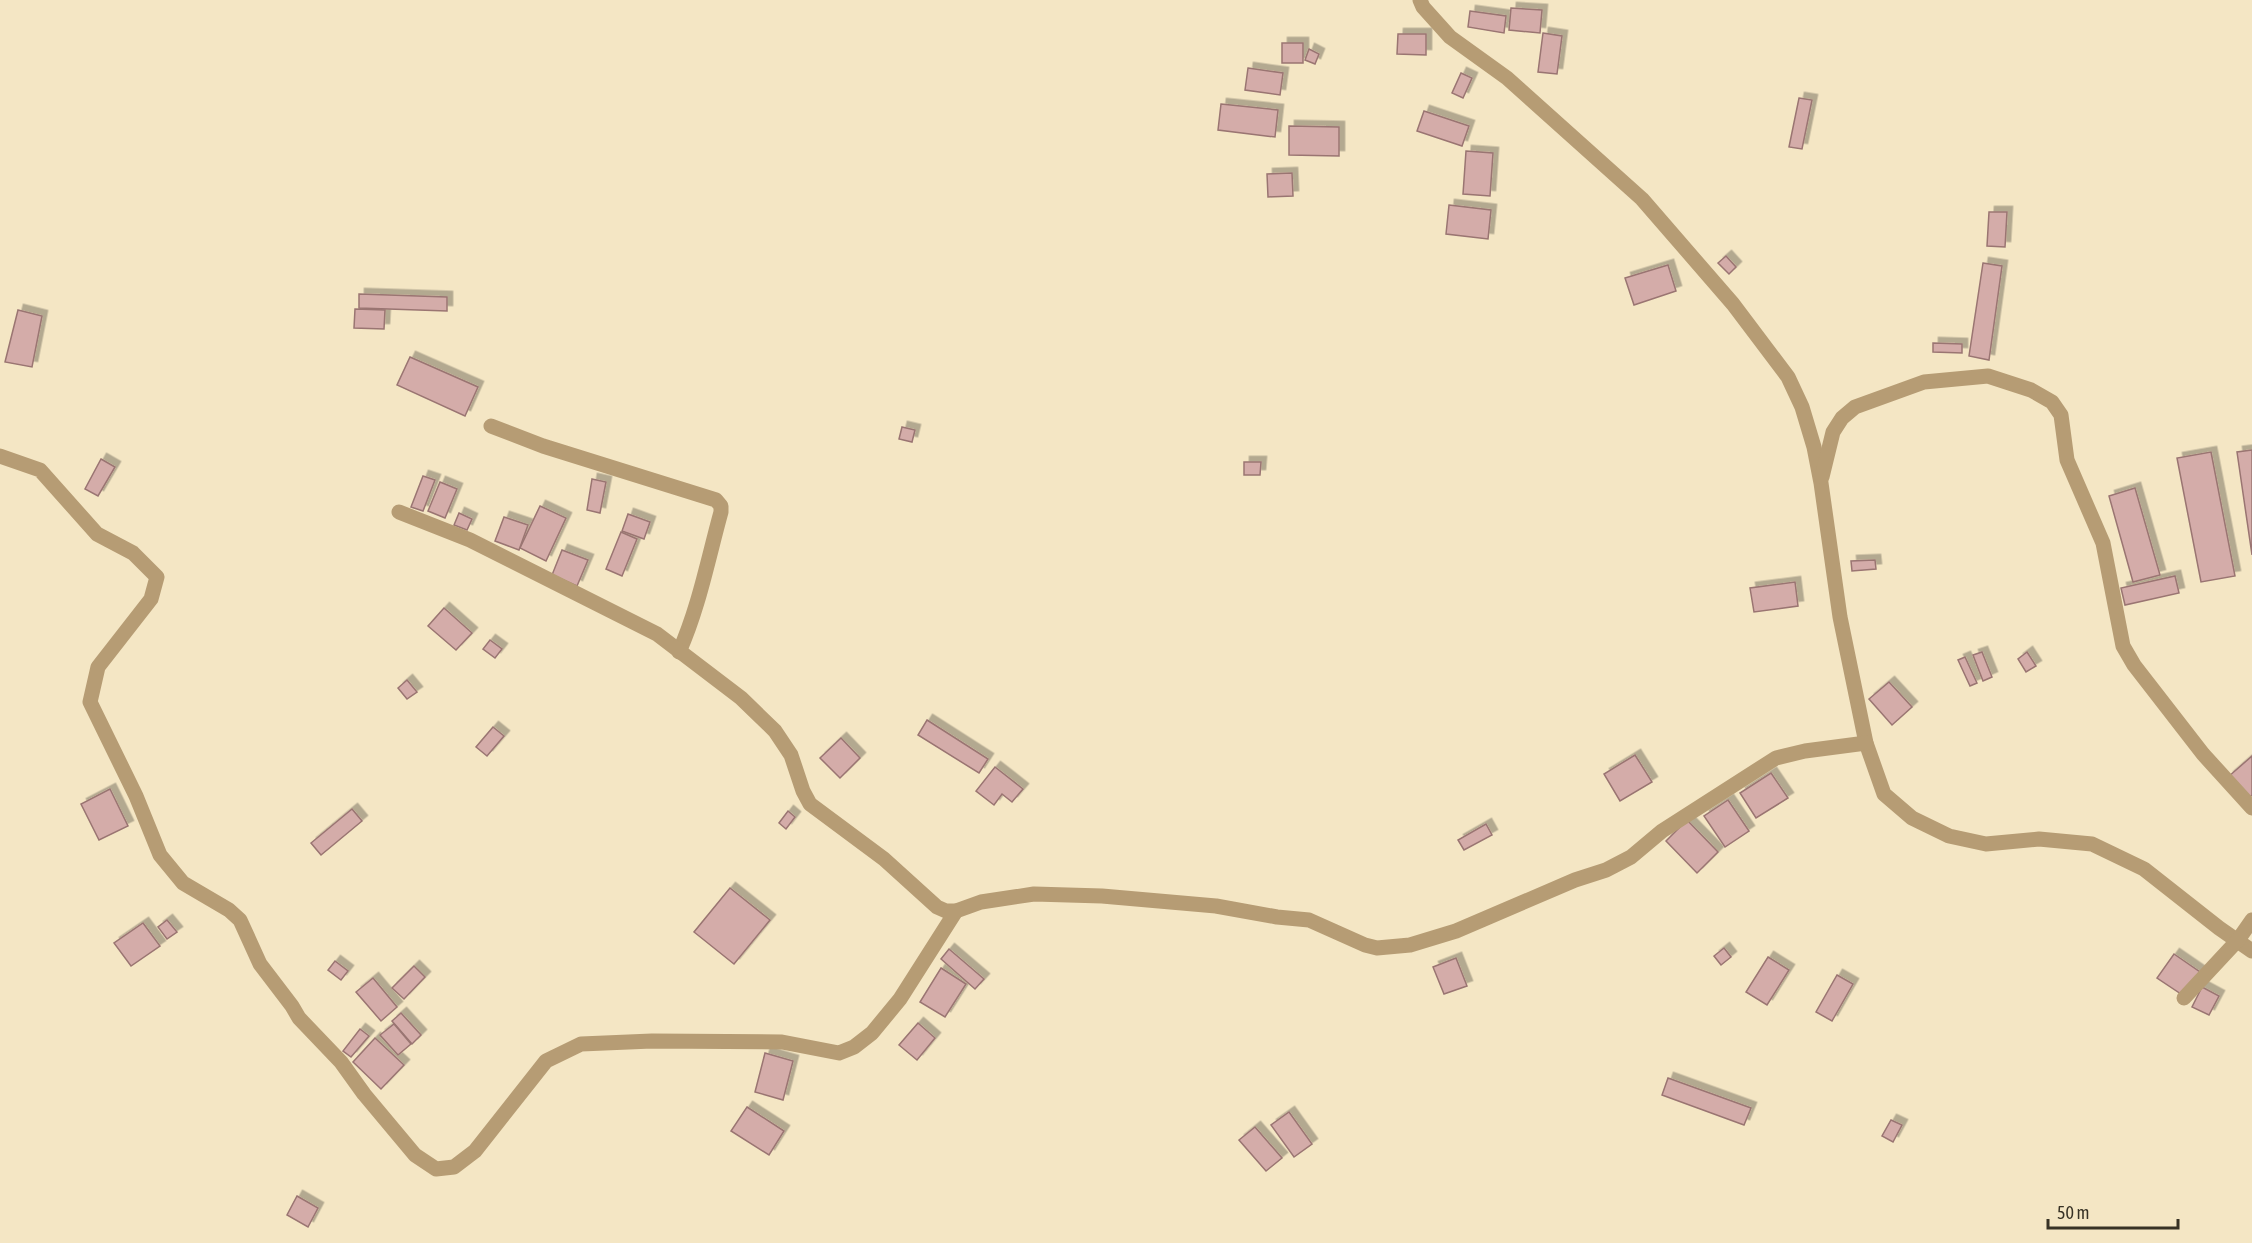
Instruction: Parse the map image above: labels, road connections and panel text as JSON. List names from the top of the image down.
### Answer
{
  "scale_bar": "50 m"
}
